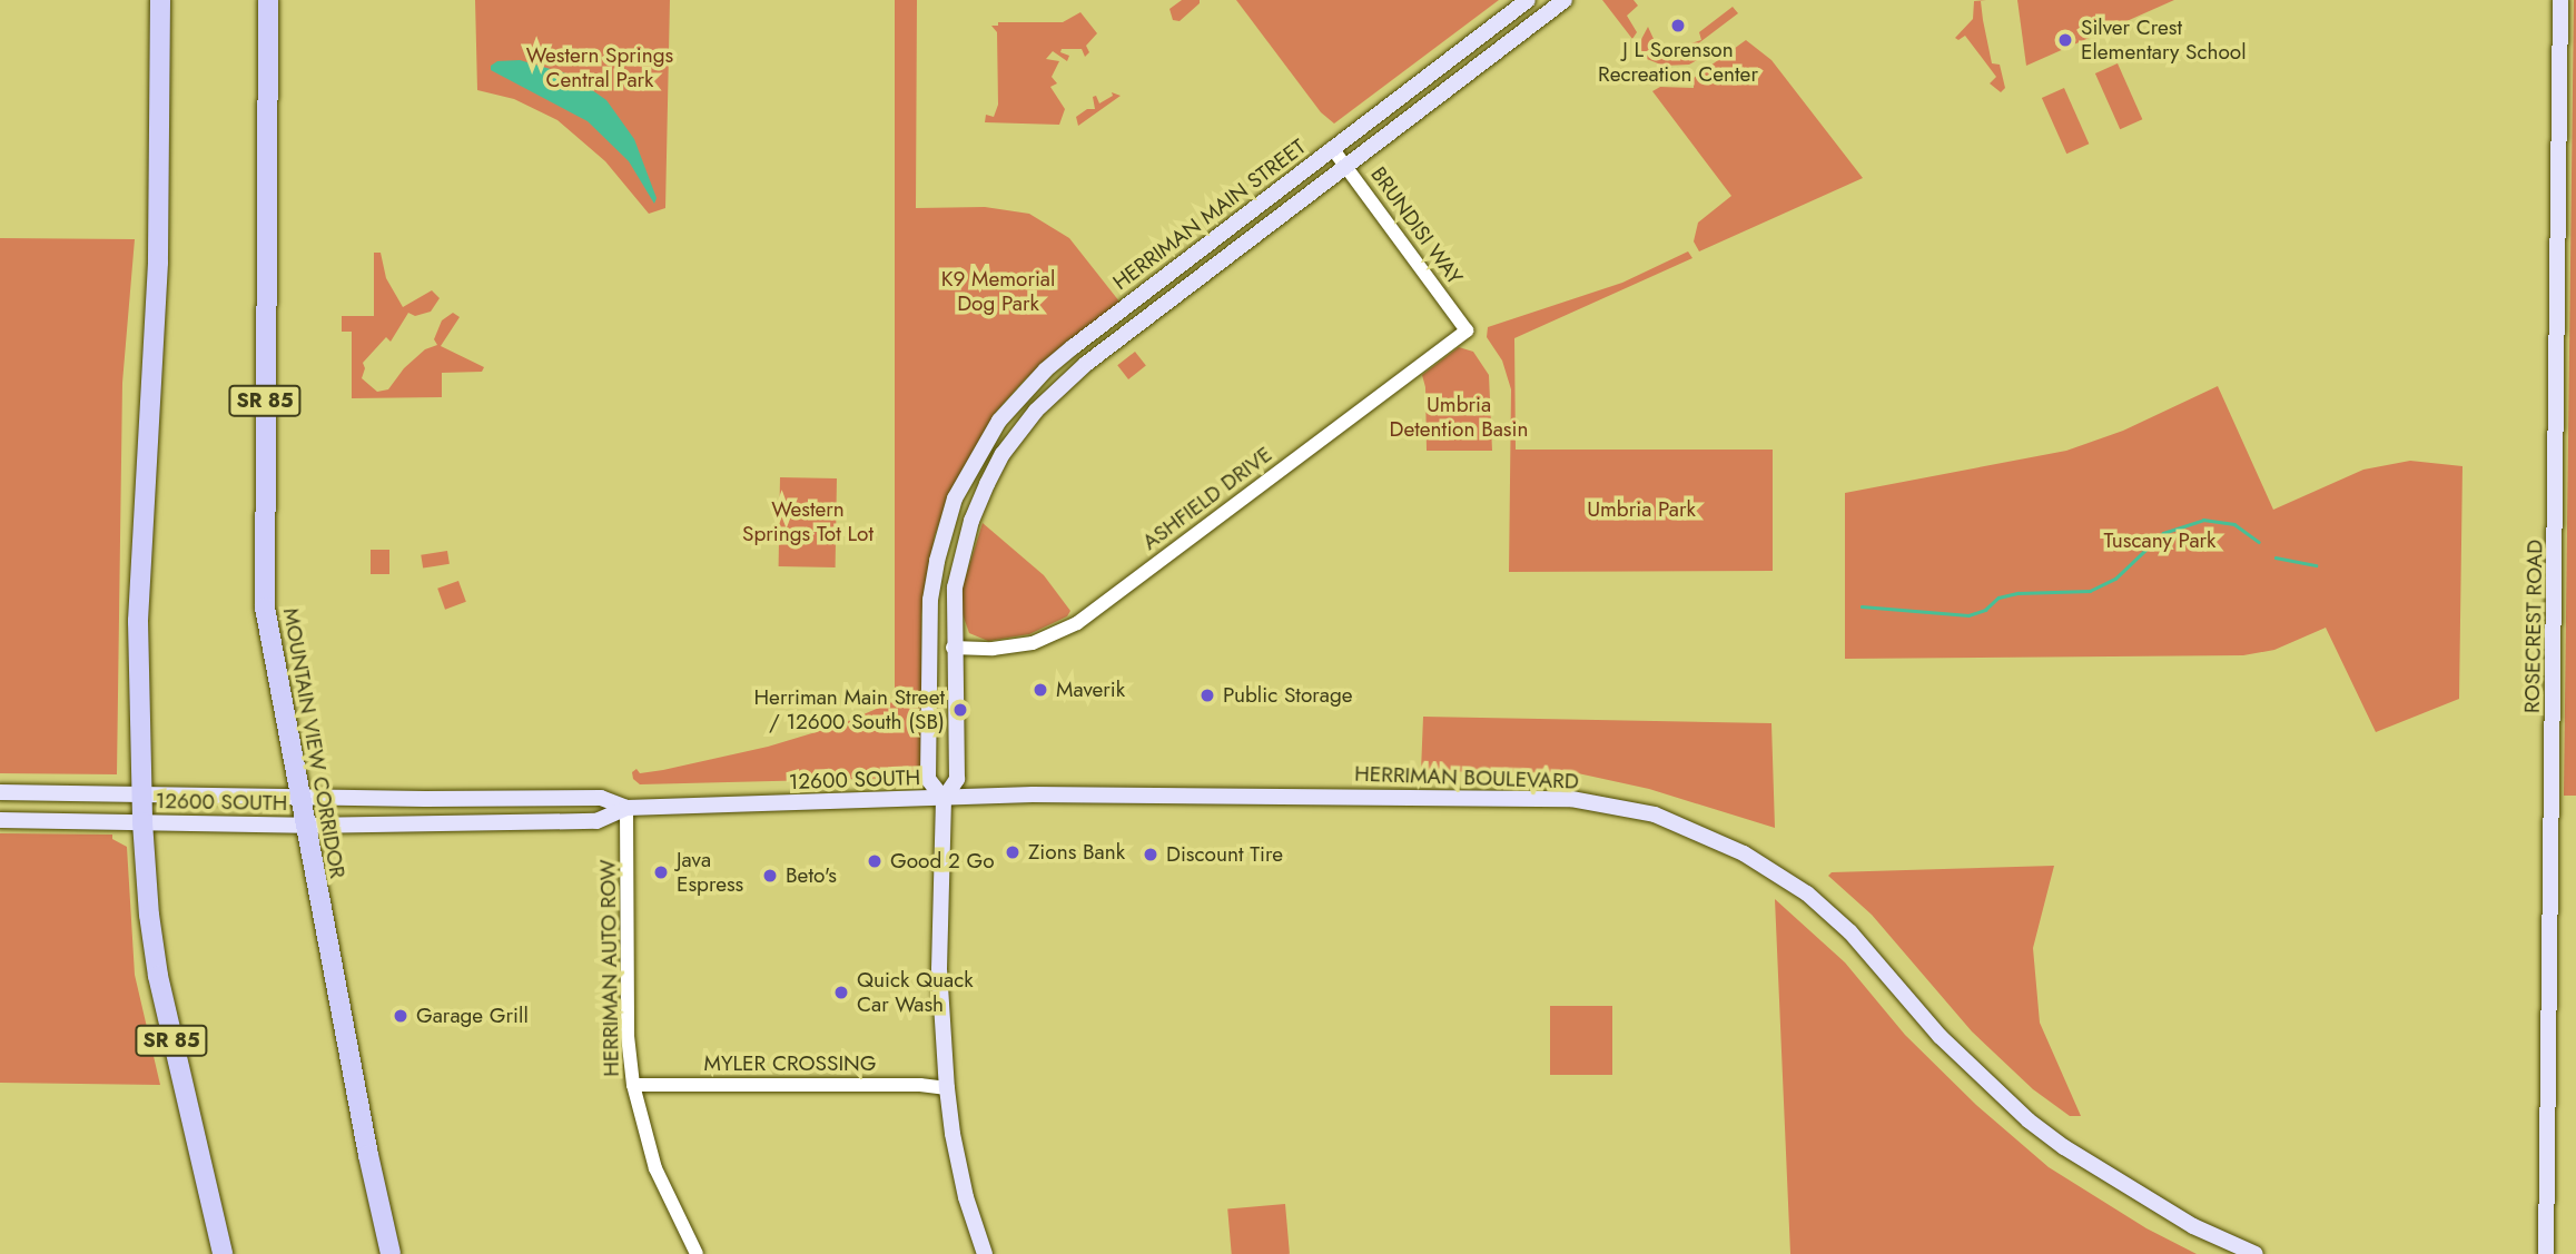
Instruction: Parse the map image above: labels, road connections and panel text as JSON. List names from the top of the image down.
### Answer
{
  "streets": {
    "highway": ["SR 85", "MOUNTAIN VIEW CORRIDOR"],
    "main road": [
      "HERRIMAN MAIN STREET",
      "ROSECREST ROAD",
      "HERRIMAN BOULEVARD",
      "12600 SOUTH"
    ],
    "street": [
      "BRUNDISI WAY",
      "ASHFIELD DRIVE",
      "HERRIMAN AUTO ROW",
      "MYLER CROSSING"
    ]
  },
  "crossings": [
    ["HERRIMAN MAIN STREET", "BRUNDISI WAY"],
    ["HERRIMAN MAIN STREET", "ASHFIELD DRIVE"],
    ["HERRIMAN MAIN STREET", "HERRIMAN BOULEVARD"],
    ["HERRIMAN MAIN STREET", "12600 SOUTH"],
    ["BRUNDISI WAY", "ASHFIELD DRIVE"],
    ["SR 85", "12600 SOUTH"],
    ["MOUNTAIN VIEW CORRIDOR", "12600 SOUTH"],
    ["HERRIMAN BOULEVARD", "12600 SOUTH"],
    ["12600 SOUTH", "HERRIMAN AUTO ROW"],
    ["HERRIMAN AUTO ROW", "MYLER CROSSING"]
  ],
  "parks": [
    "Western Springs Central Park",
    "K9 Memorial Dog Park",
    "Umbria Detention Basin",
    "Western Springs Tot Lot",
    "Umbria Park",
    "Tuscany Park"
  ],
  "places": [
    "J L Sorenson Recreation Center",
    "Silver Crest Elementary School",
    "Maverik",
    "Public Storage",
    "Herriman Main Street / 12600 South (SB)",
    "Zions Bank",
    "Discount Tire",
    "Good 2 Go",
    "Java Espress",
    "Beto's",
    "Quick Quack Car Wash",
    "Garage Grill"
  ]
}
